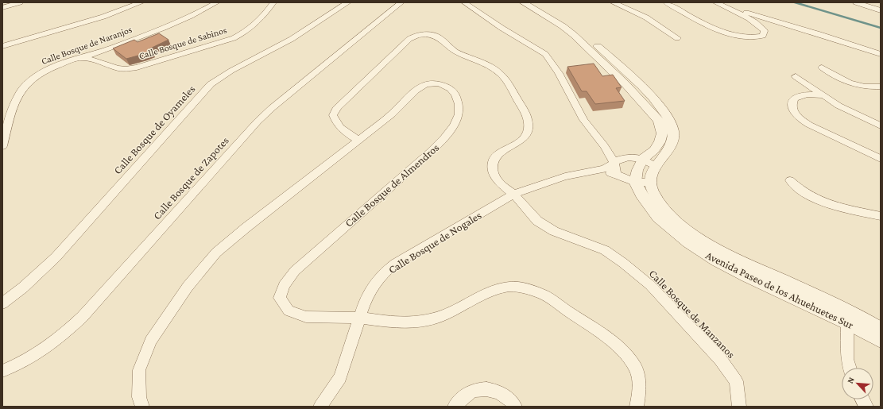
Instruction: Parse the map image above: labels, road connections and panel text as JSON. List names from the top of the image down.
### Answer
{
  "streets": {
    "street": [
      "Calle Bosque de Sabinos",
      "Calle Bosque de Naranjos",
      "Calle Bosque de Oyameles",
      "Calle Bosque de Zapotes",
      "Calle Bosque de Almendros",
      "Calle Bosque de Nogales",
      "Avenida Paseo de los Ahuehuetes Sur",
      "Calle Bosque de Manzanos"
    ]
  },
  "crossings": [
    ["Calle Bosque de Sabinos", "Calle Bosque de Naranjos"],
    ["Calle Bosque de Almendros", "Calle Bosque de Nogales"],
    ["Calle Bosque de Almendros", "Calle Bosque de Manzanos"],
    ["Calle Bosque de Nogales", "Avenida Paseo de los Ahuehuetes Sur"],
    ["Calle Bosque de Nogales", "Calle Bosque de Manzanos"]
  ],
  "north": "top left"
}
